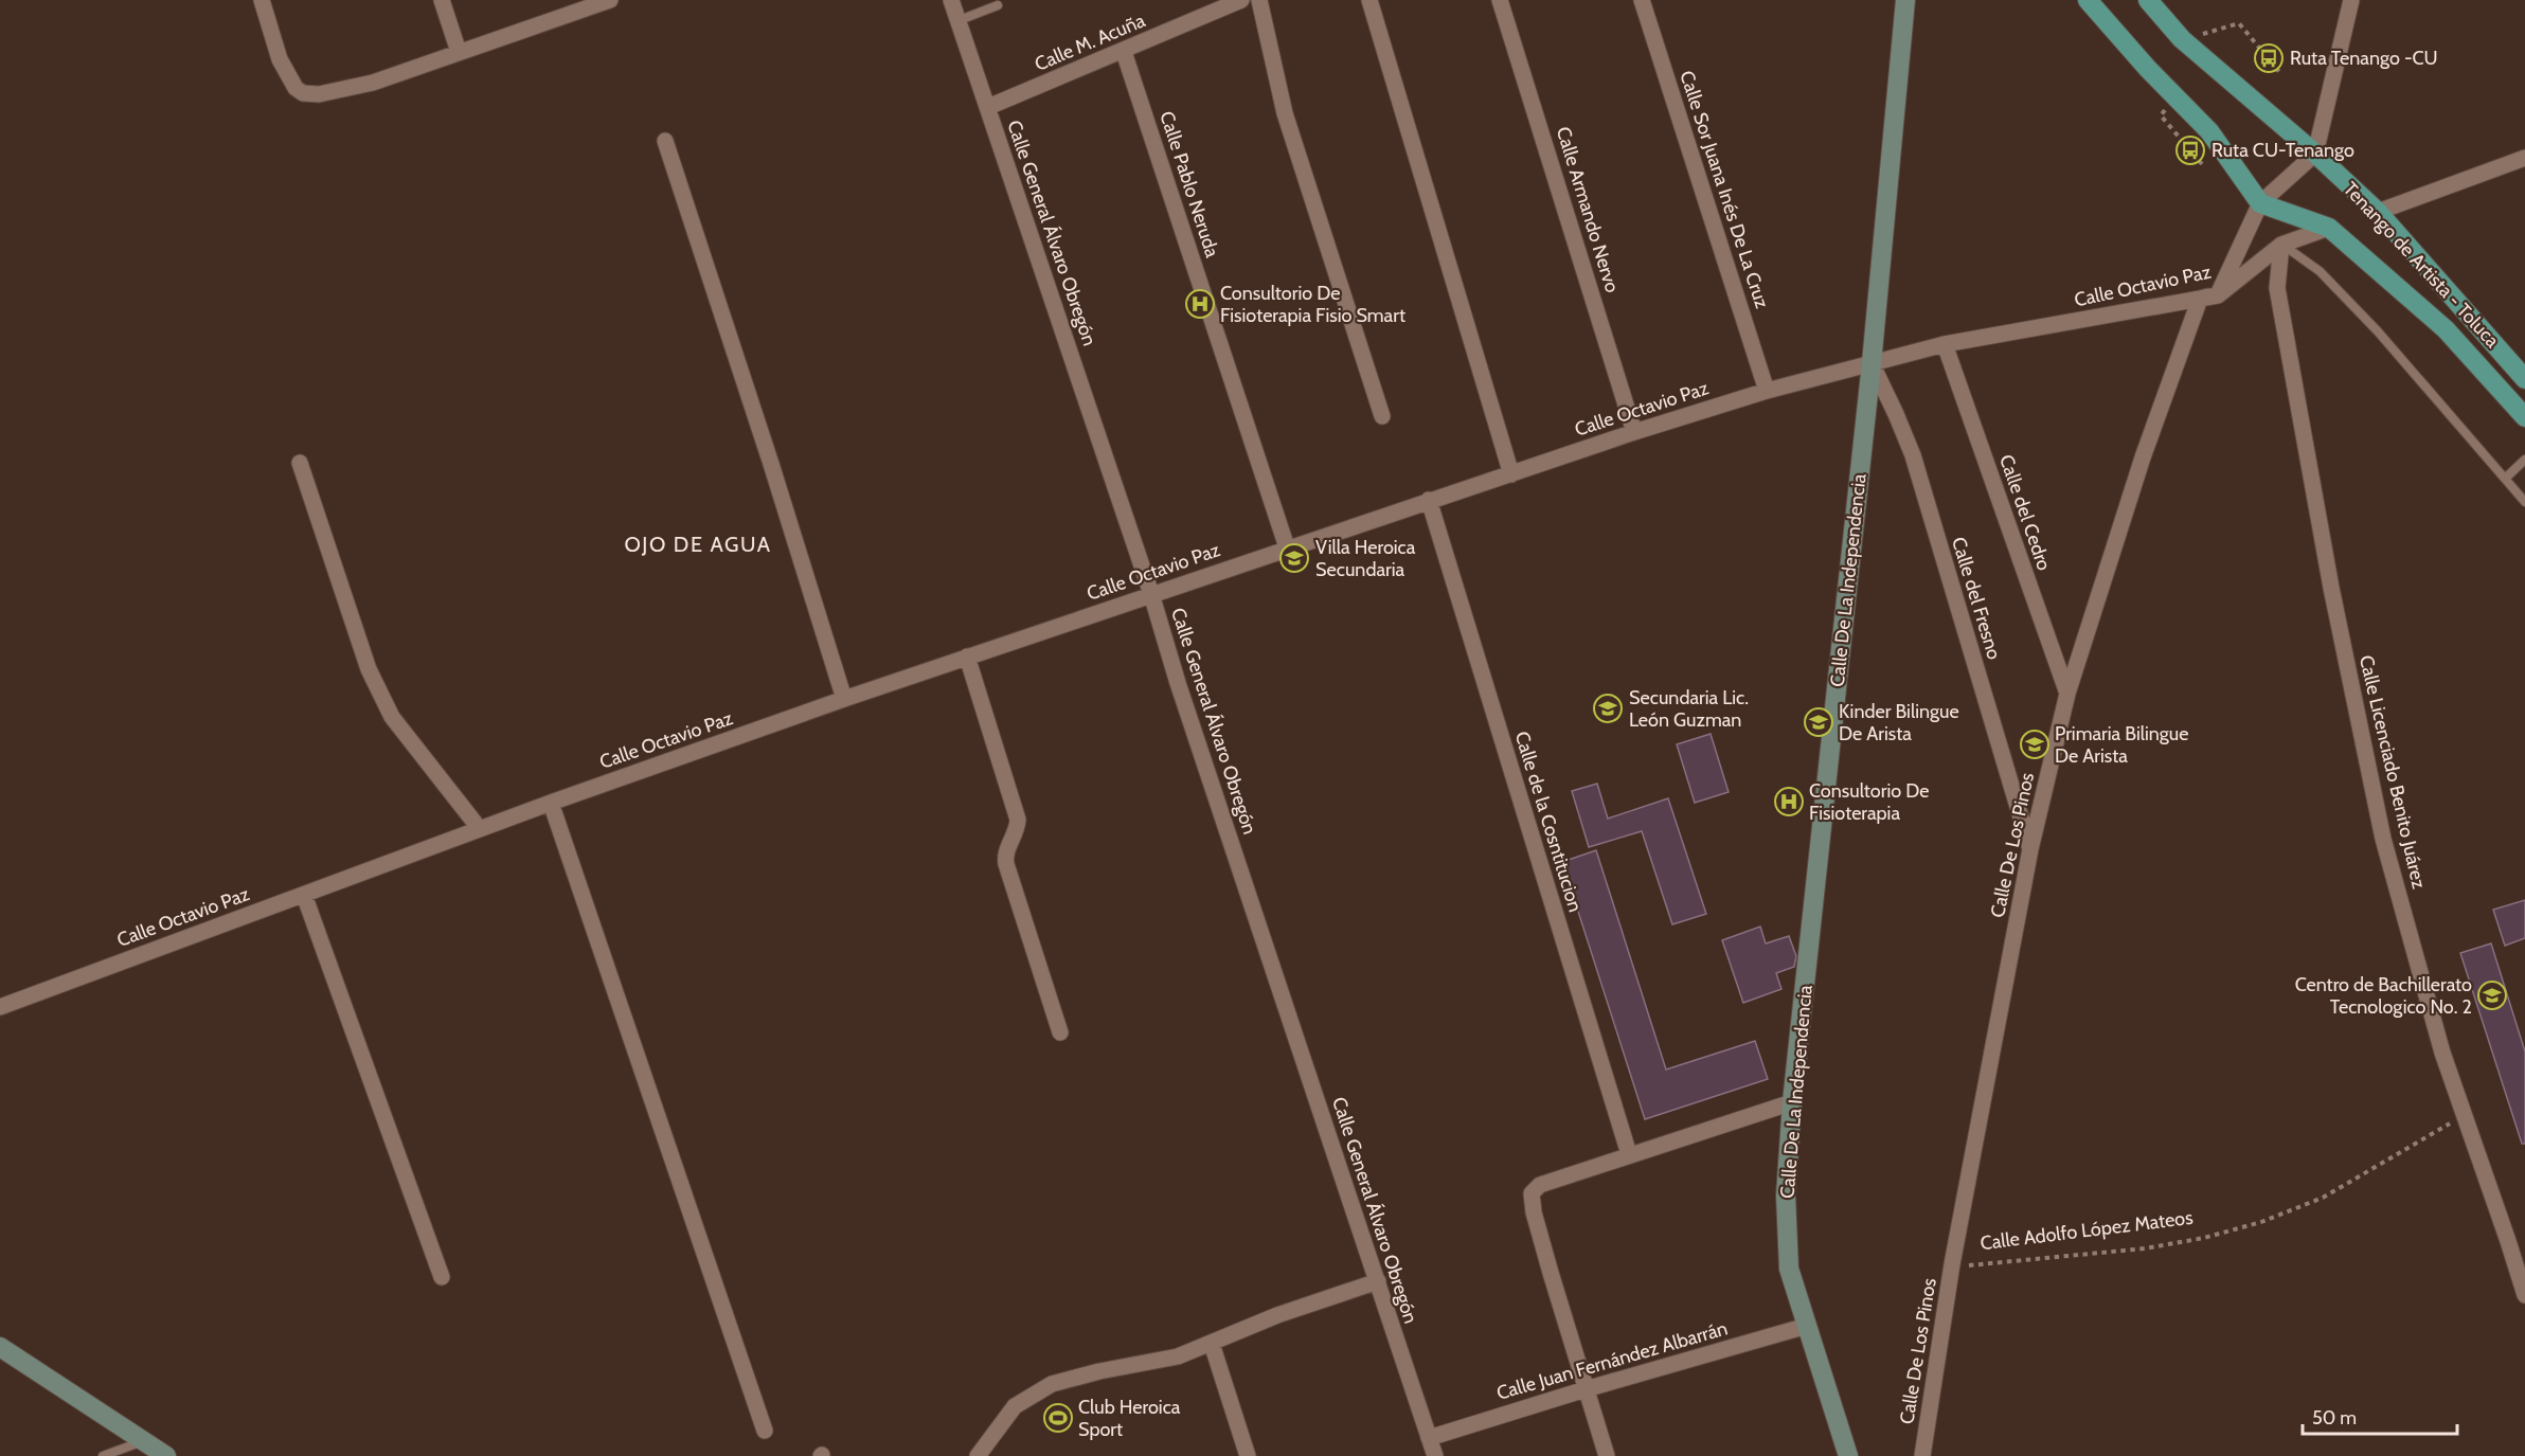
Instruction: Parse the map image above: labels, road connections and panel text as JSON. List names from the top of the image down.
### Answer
{
  "streets": {
    "main road": ["Tenango de Artista - Toluca"],
    "street": [
      "Calle M. Acuña",
      "Calle Pablo Neruda",
      "Calle Sor Juana Inés De La Cruz",
      "Calle Armando Nervo",
      "Calle General Álvaro Obregón",
      "Calle Octavio Paz",
      "Calle del Cedro",
      "Calle De La Independencia",
      "Calle del Fresno",
      "Calle Licenciado Benito Juárez",
      "Calle de la Cosntitucion",
      "Calle De Los Pinos",
      "Calle Juan Fernández Albarrán"
    ],
    "path": ["Calle Adolfo López Mateos"]
  },
  "crossings": [
    ["Calle M. Acuña", "Calle Pablo Neruda"],
    ["Calle M. Acuña", "Calle General Álvaro Obregón"],
    ["Calle Pablo Neruda", "Calle Octavio Paz"],
    ["Calle Sor Juana Inés De La Cruz", "Calle Octavio Paz"],
    ["Calle Armando Nervo", "Calle Octavio Paz"],
    ["Calle General Álvaro Obregón", "Calle Octavio Paz"],
    ["Calle General Álvaro Obregón", "Calle Juan Fernández Albarrán"],
    ["Calle Octavio Paz", "Calle del Cedro"],
    ["Calle Octavio Paz", "Calle De La Independencia"],
    ["Calle Octavio Paz", "Calle del Fresno"],
    ["Calle Octavio Paz", "Calle Licenciado Benito Juárez"],
    ["Calle Octavio Paz", "Calle de la Cosntitucion"],
    ["Calle Octavio Paz", "Calle De Los Pinos"],
    ["Calle del Cedro", "Calle De Los Pinos"],
    ["Calle De La Independencia", "Calle del Fresno"],
    ["Calle De La Independencia", "Calle Juan Fernández Albarrán"],
    ["Calle del Fresno", "Calle De Los Pinos"],
    ["Calle Licenciado Benito Juárez", "Calle Adolfo López Mateos"],
    ["Calle De Los Pinos", "Calle Adolfo López Mateos"]
  ],
  "districts": ["OJO DE AGUA"],
  "places": {
    "bus stop": ["Ruta Tenango -CU", "Ruta CU-Tenango"],
    "hospital": ["Consultorio De Fisioterapia Fisio Smart", "Consultorio De Fisioterapia"],
    "school or university": [
      "Villa Heroica Secundaria",
      "Secundaria Lic. León Guzman",
      "Kinder Bilingue De Arista",
      "Primaria Bilingue De Arista",
      "Centro de Bachillerato Tecnologico No. 2"
    ],
    "sports": ["Club Heroica Sport"]
  },
  "scale_bar": "50 m"
}
